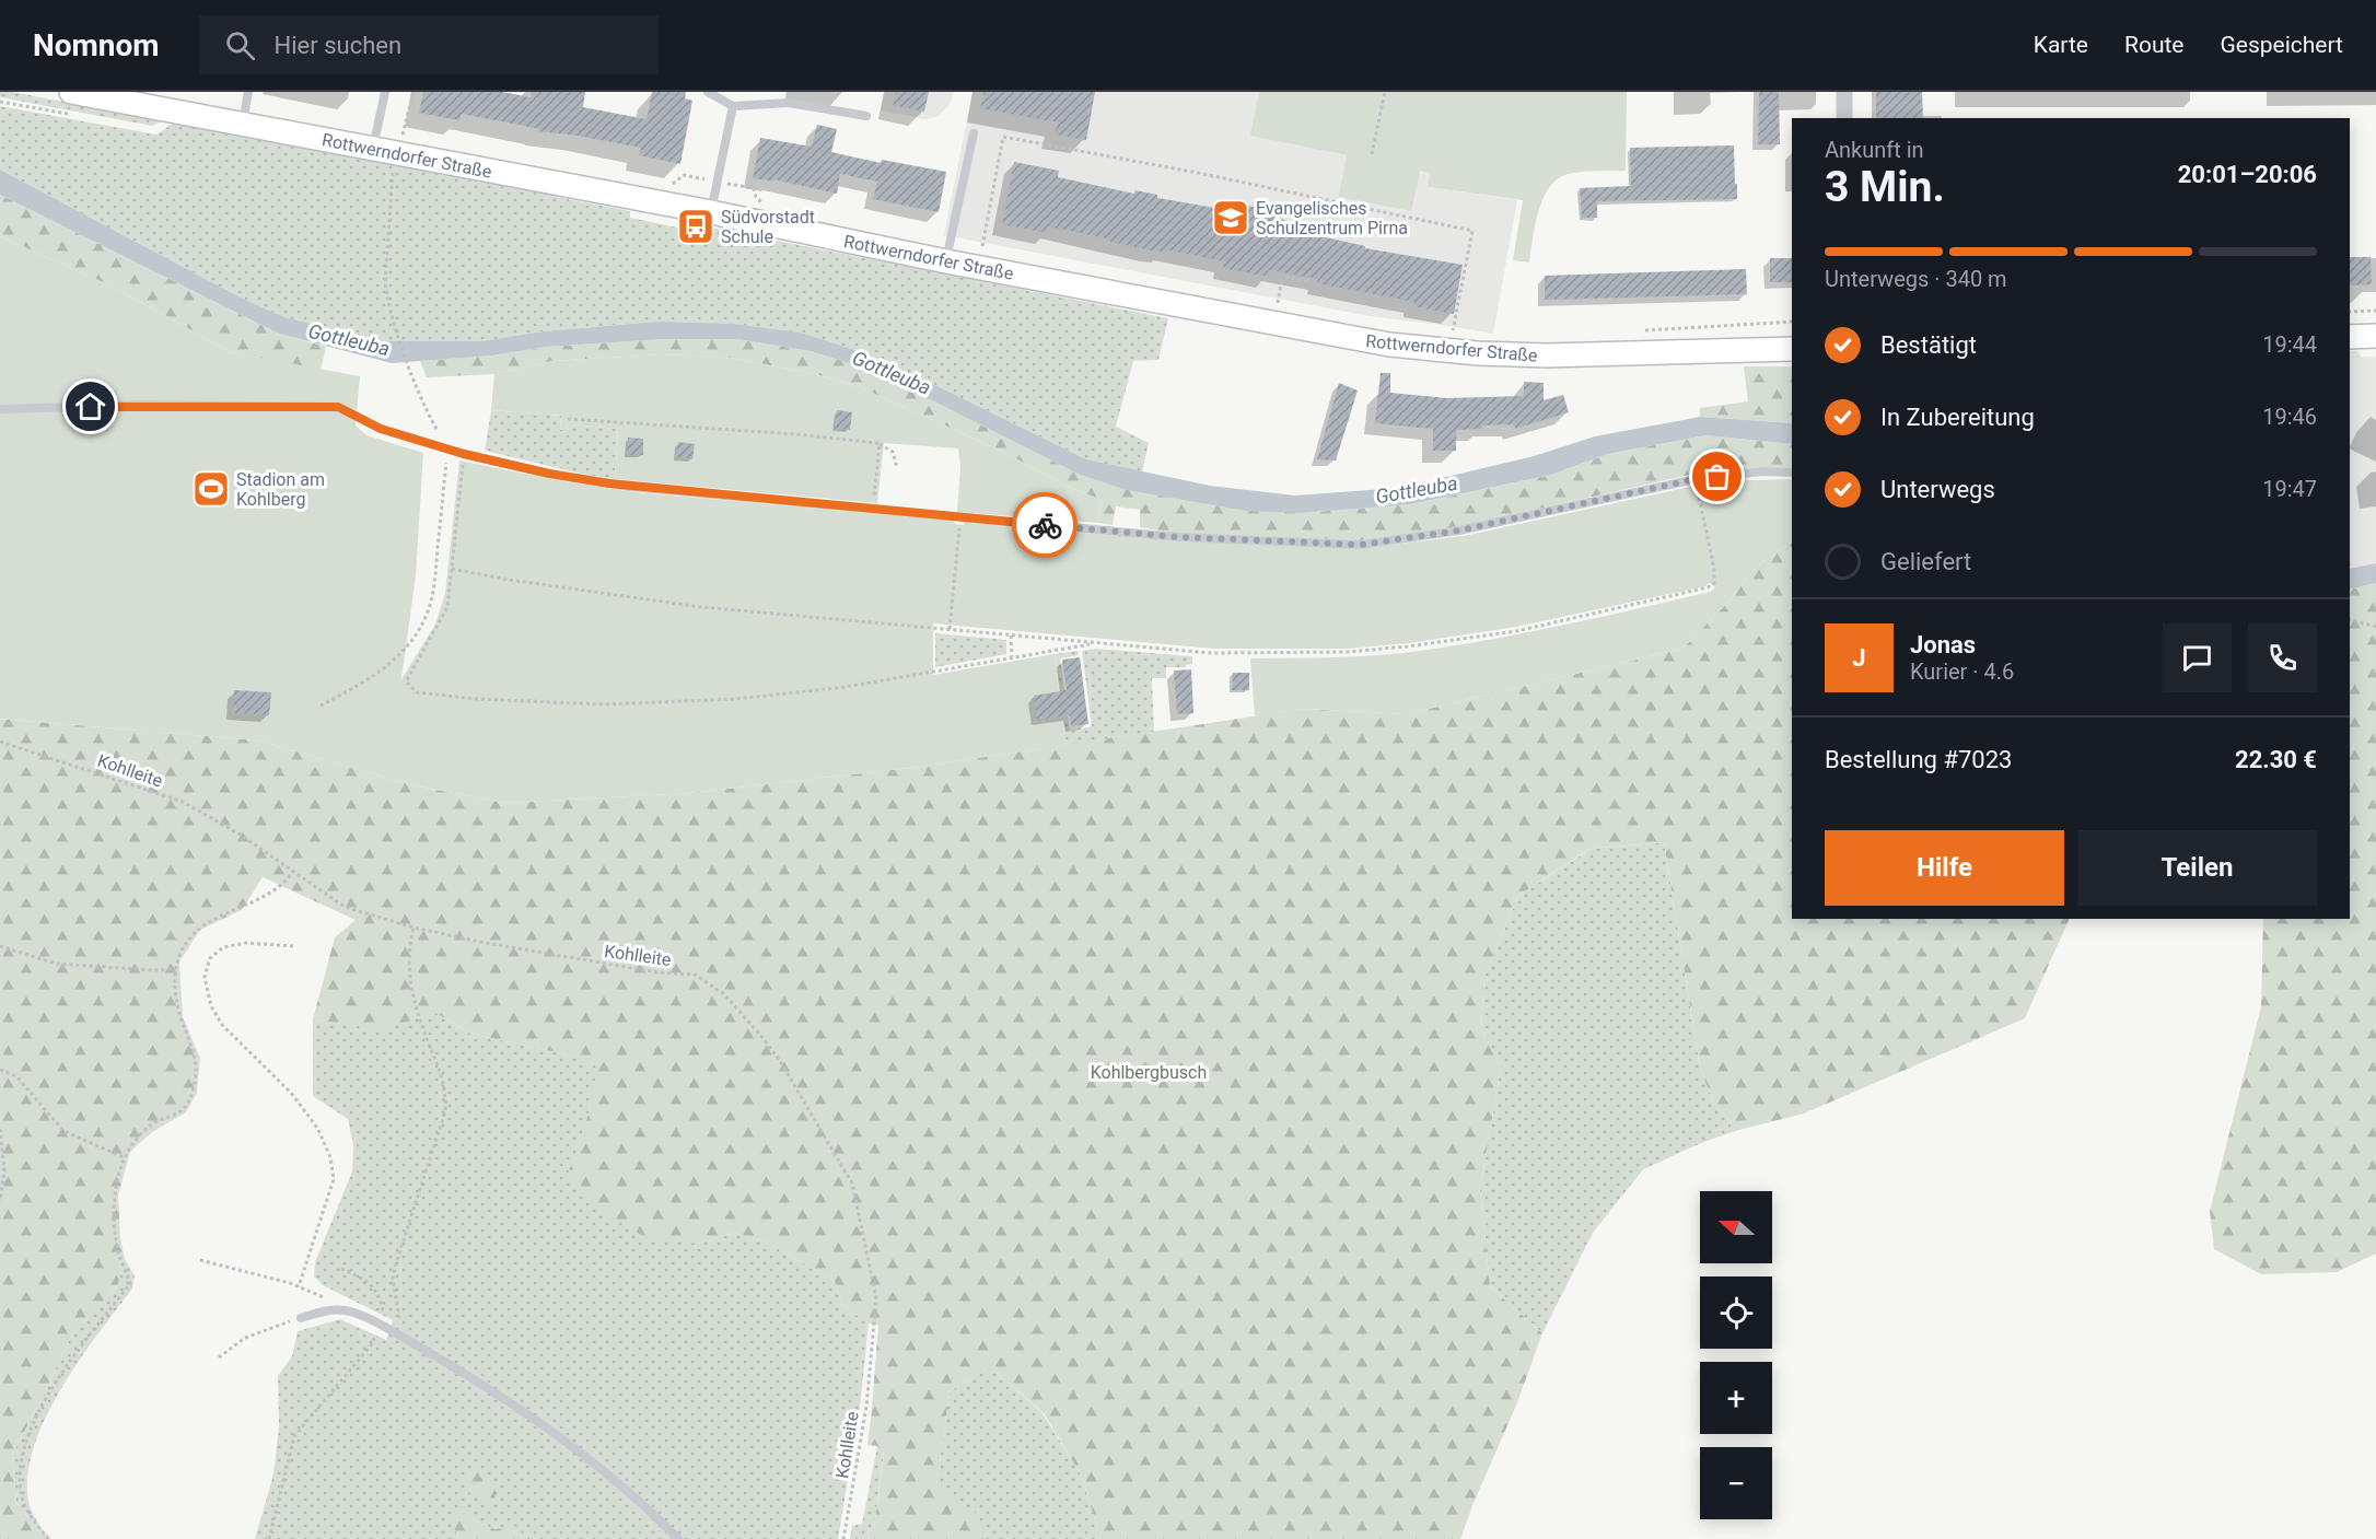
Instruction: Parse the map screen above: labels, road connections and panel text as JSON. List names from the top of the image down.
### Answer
{
  "streets": {
    "main road": ["Rottwerndorfer Straße"],
    "path": ["Kohlleite"]
  },
  "water": ["Gottleuba"],
  "parks": ["Kohlbergbusch"],
  "places": {
    "school or university": ["Evangelisches Schulzentrum Pirna"],
    "bus stop": ["Südvorstadt Schule"],
    "sports": ["Stadion am Kohlberg"]
  },
  "north": "left",
  "page": {
    "header": "Nomnom",
    "search": "Hier suchen",
    "nav": ["Karte", "Route", "Gespeichert"],
    "heading": ["3 Min.", "Ankunft in", "20:01–20:06"],
    "panel": [
      "Jonas",
      "Kurier · 4.6",
      "Bestellung #7023",
      "22.30 €"
    ],
    "bar": "Unterwegs · 340 m",
    "list": [
      ["Bestätigt", "19:44"],
      ["In Zubereitung", "19:46"],
      ["Unterwegs", "19:47"],
      "Geliefert"
    ],
    "round": "J",
    "buttons": ["Hilfe", "Teilen"],
    "map_buttons": ["+", "−"]
  }
}
